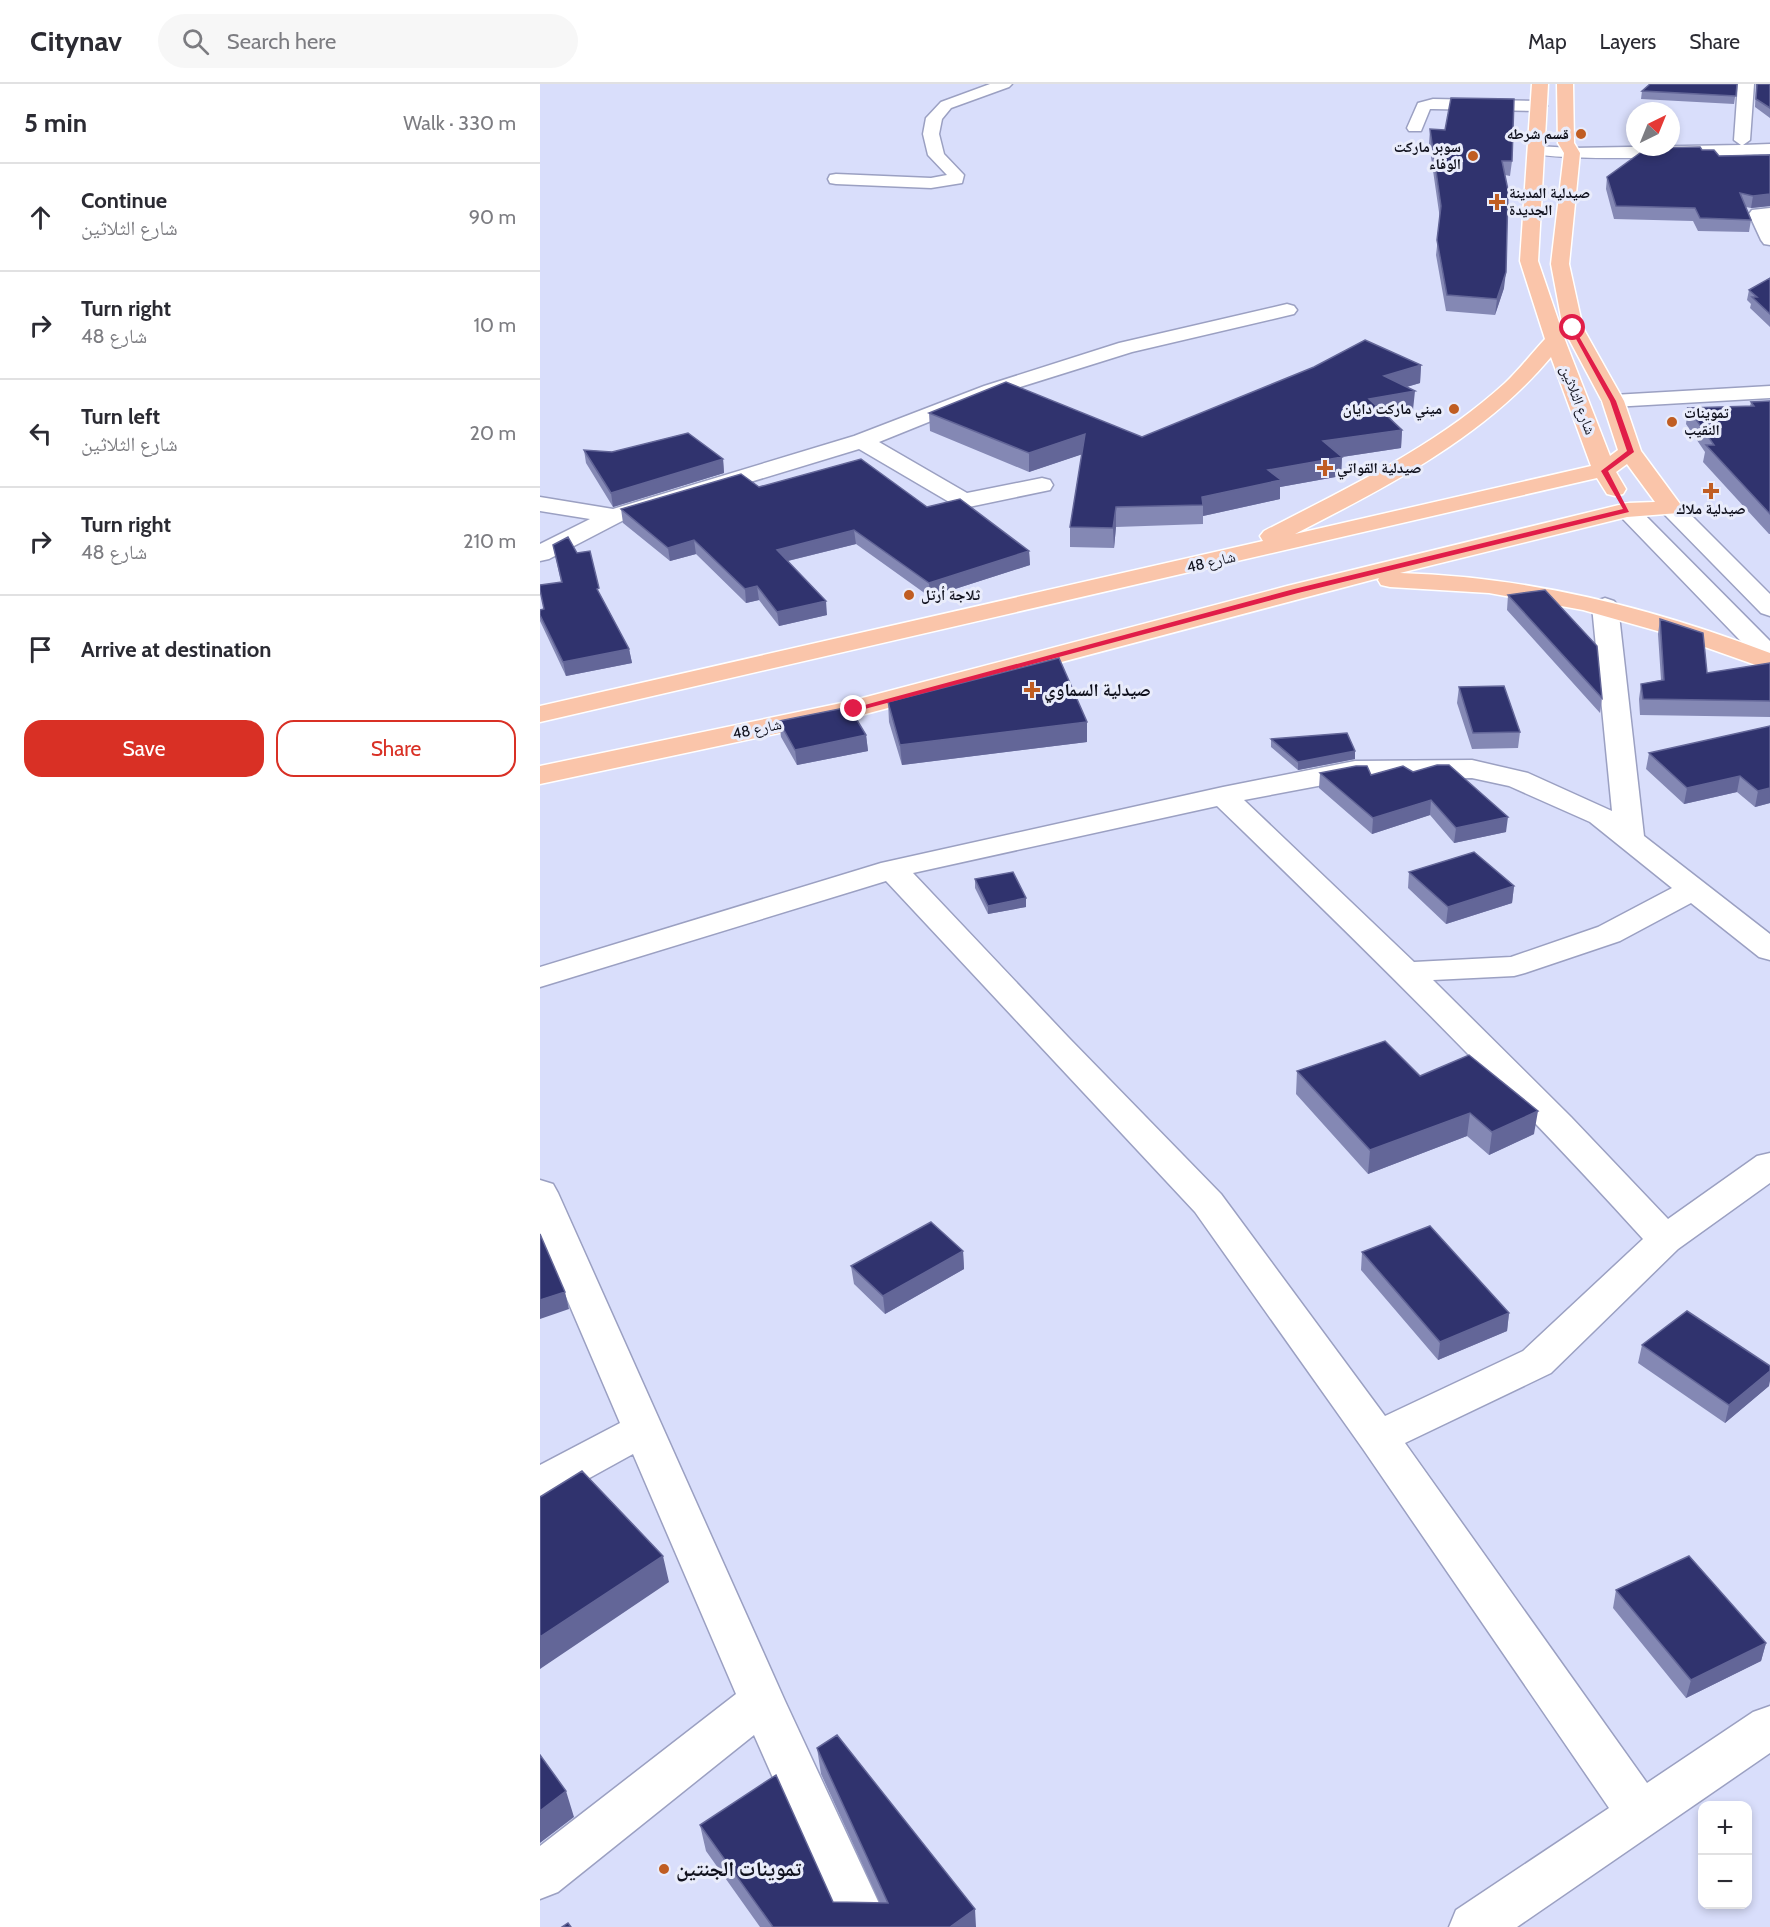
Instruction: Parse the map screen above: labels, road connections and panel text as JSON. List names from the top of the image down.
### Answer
{
  "streets": {
    "main road": ["شارع الثلاثين", "شارع 48"]
  },
  "crossings": [
    ["شارع الثلاثين", "شارع 48"]
  ],
  "places": {
    "other": [
      "قسم شرطه",
      "سوبر ماركت الوفاء",
      "ميني ماركت دايان",
      "تموينات النقيب",
      "ثلاجة أرتل",
      "تموينات الجنتين"
    ],
    "health": [
      "صيدلية المدينة الجديدة",
      "صيدلية القواتي",
      "صيدلية ملاك",
      "صيدلية السماوي"
    ]
  },
  "north": "top right",
  "page": {
    "header": "Citynav",
    "search": "Search here",
    "nav": ["Map", "Layers", "Share"],
    "heading": ["5 min", "Walk · 330 m"],
    "list": [
      ["Continue", "شارع الثلاثين", "90 m"],
      ["Turn right", "شارع 48", "10 m"],
      ["Turn left", "شارع الثلاثين", "20 m"],
      ["Turn right", "شارع 48", "210 m"],
      "Arrive at destination"
    ],
    "buttons": ["Save", "Share"],
    "map_buttons": ["+", "−"]
  }
}
